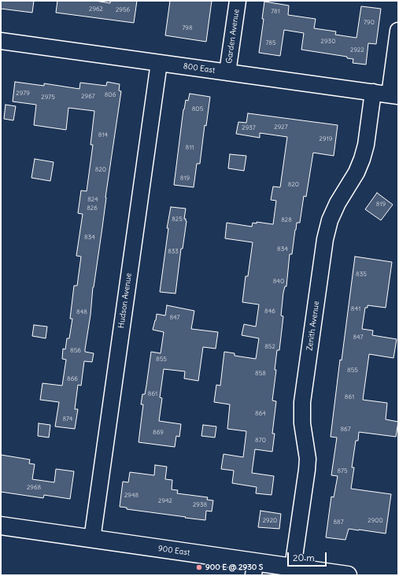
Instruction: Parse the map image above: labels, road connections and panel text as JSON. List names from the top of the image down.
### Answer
{
  "streets": {
    "street": [
      "Garden Avenue",
      "800 East",
      "Hudson Avenue",
      "Zenith Avenue",
      "900 East"
    ]
  },
  "crossings": [
    ["Garden Avenue", "800 East"],
    ["800 East", "Hudson Avenue"],
    ["800 East", "Zenith Avenue"],
    ["Hudson Avenue", "900 East"],
    ["Zenith Avenue", "900 East"]
  ],
  "places": ["900 E @ 2930 S"],
  "house_numbers": [
    "2962",
    "2956",
    "781",
    "790",
    "798",
    "2930",
    "785",
    "2922",
    "2979",
    "806",
    "2967",
    "2975",
    "805",
    "2927",
    "2937",
    "814",
    "2919",
    "811",
    "820",
    "819",
    "820",
    "824",
    "819",
    "826",
    "825",
    "828",
    "834",
    "834",
    "833",
    "835",
    "840",
    "841",
    "846",
    "848",
    "847",
    "847",
    "852",
    "856",
    "855",
    "855",
    "858",
    "866",
    "861",
    "861",
    "864",
    "874",
    "867",
    "869",
    "870",
    "875",
    "2968",
    "2948",
    "2942",
    "2938",
    "2920",
    "2900",
    "887"
  ],
  "scale_bar": "20 m"
}
